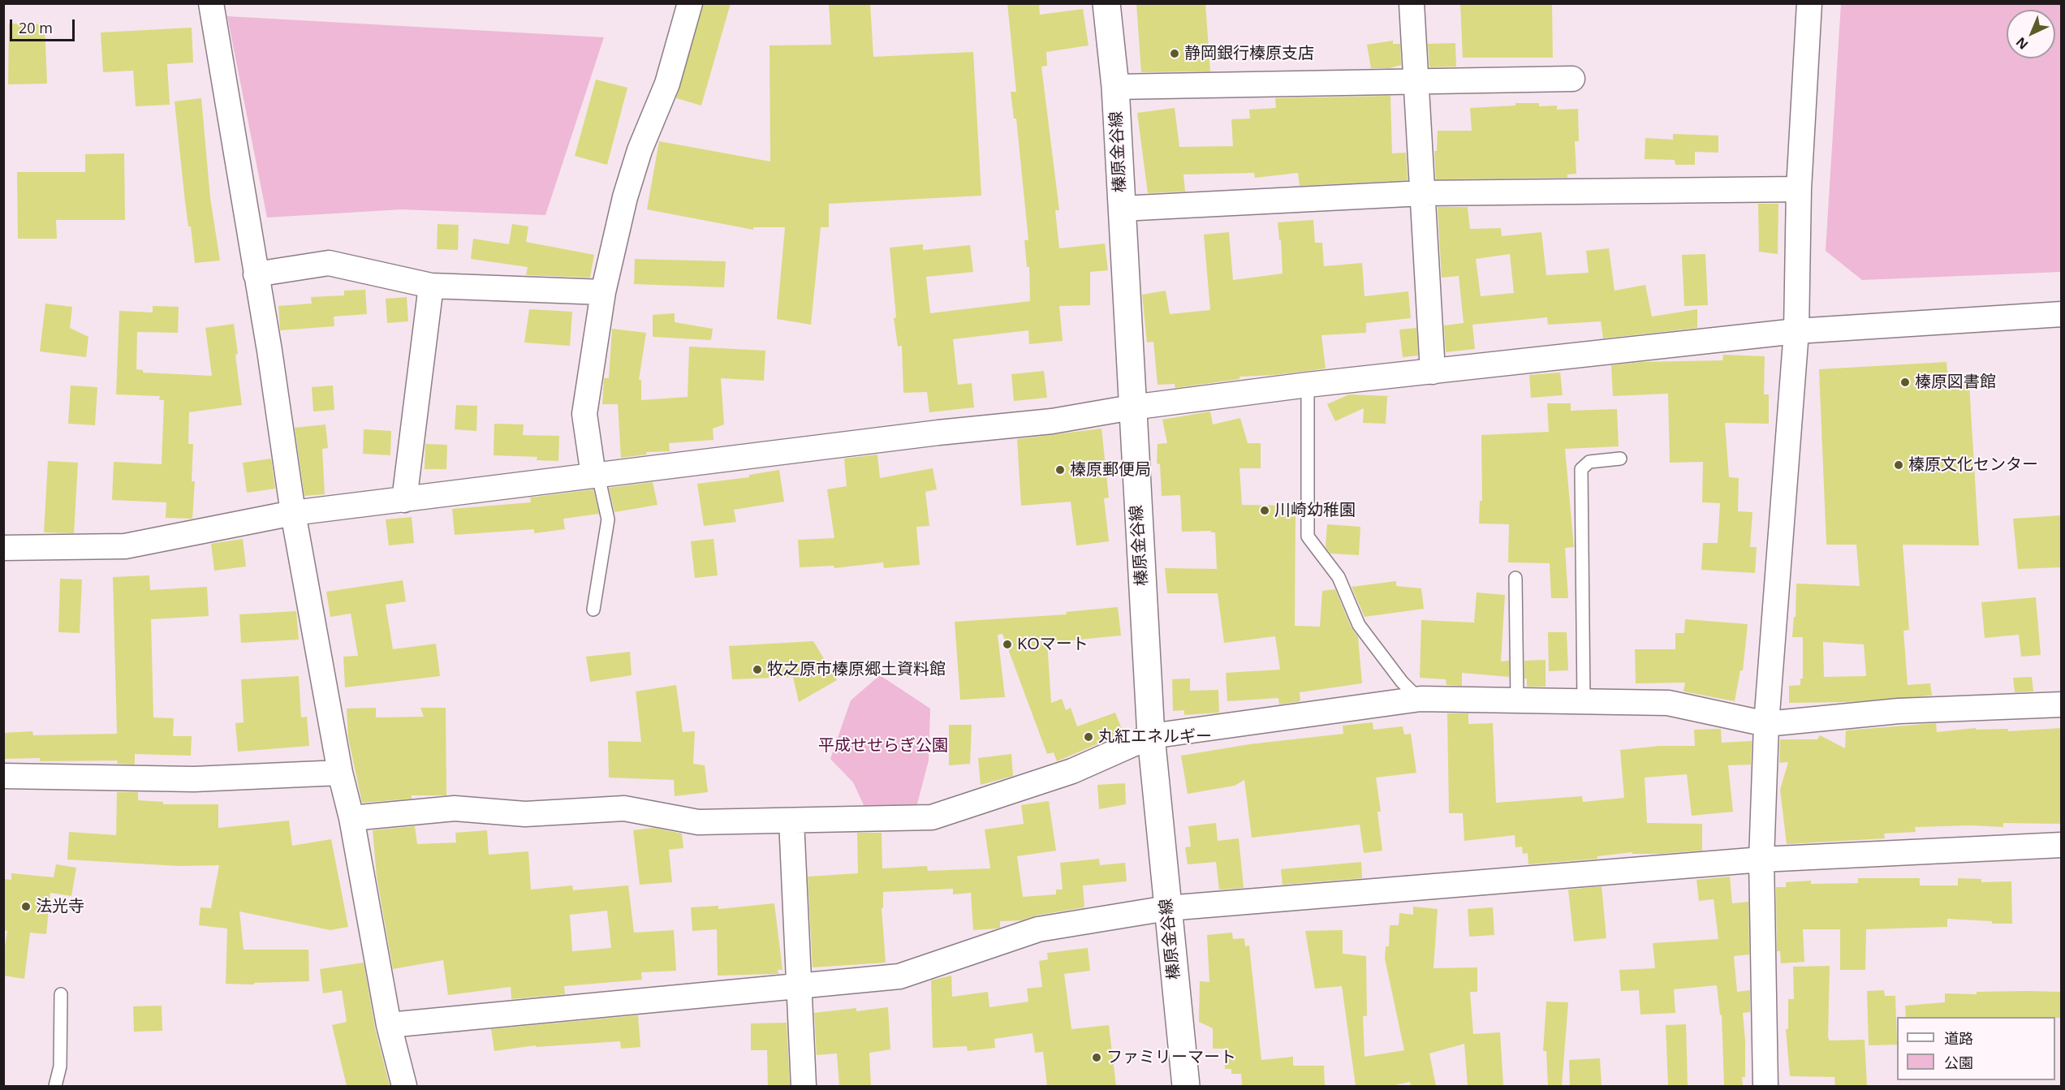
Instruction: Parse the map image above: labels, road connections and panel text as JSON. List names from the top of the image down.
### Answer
{
  "streets": {
    "main road": ["榛原金谷線"]
  },
  "parks": ["平成せせらぎ公園"],
  "places": [
    "静岡銀行榛原支店",
    "榛原図書館",
    "榛原文化センター",
    "榛原郵便局",
    "川崎幼稚園",
    "KOマート",
    "牧之原市榛原郷土資料館",
    "丸紅エネルギー",
    "法光寺",
    "ファミリーマート"
  ],
  "legend": ["道路", "公園"],
  "scale_bar": "20 m",
  "north": "bottom left"
}
